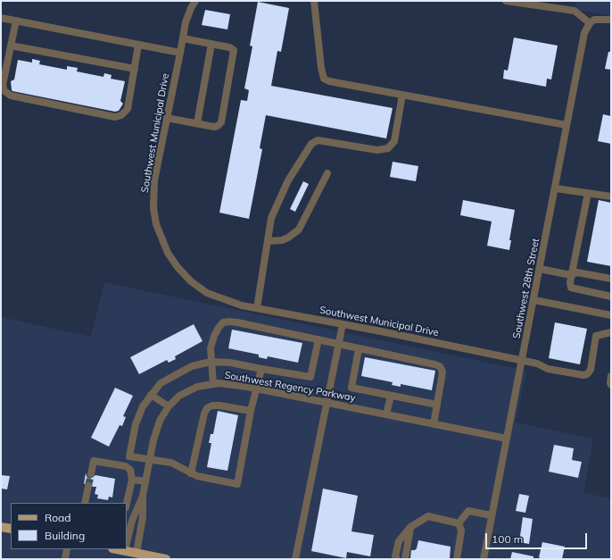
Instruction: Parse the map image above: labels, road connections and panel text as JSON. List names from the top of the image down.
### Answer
{
  "streets": {
    "street": ["Southwest Municipal Drive", "Southwest 28th Street", "Southwest Regency Parkway"]
  },
  "crossings": [
    ["Southwest Municipal Drive", "Southwest 28th Street"],
    ["Southwest 28th Street", "Southwest Regency Parkway"]
  ],
  "legend": ["Road", "Building"],
  "scale_bar": "100 m"
}
